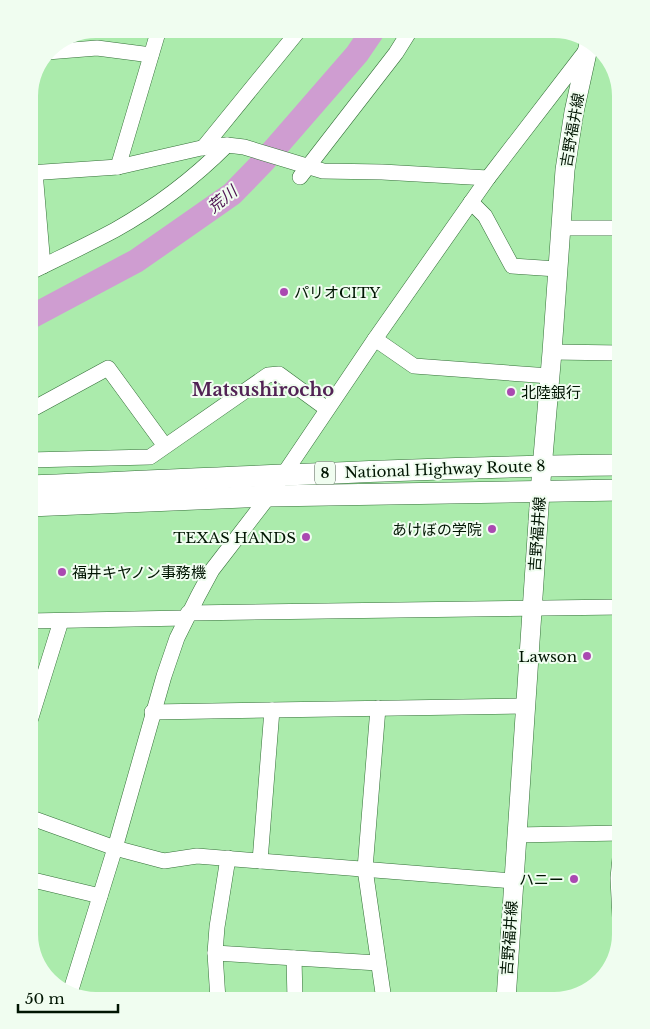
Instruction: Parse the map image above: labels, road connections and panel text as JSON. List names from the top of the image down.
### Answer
{
  "streets": {
    "highway": ["National Highway Route 8", "8"],
    "main road": ["吉野福井線"]
  },
  "crossings": [
    ["吉野福井線", "National Highway Route 8"]
  ],
  "districts": ["Matsushirocho"],
  "water": ["荒川"],
  "places": [
    "パリオCITY",
    "北陸銀行",
    "あけぼの学院",
    "TEXAS HANDS",
    "福井キヤノン事務機",
    "Lawson",
    "ハニー"
  ],
  "scale_bar": "50 m"
}
